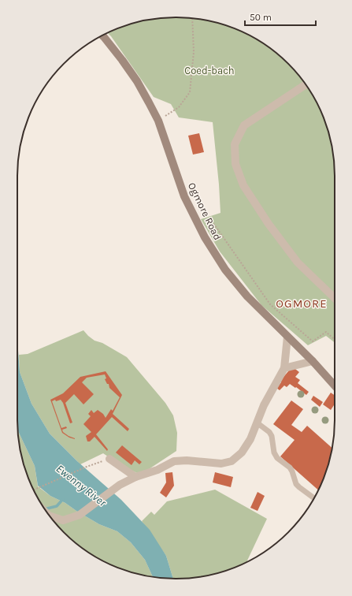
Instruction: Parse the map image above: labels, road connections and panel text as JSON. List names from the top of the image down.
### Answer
{
  "streets": {
    "main road": ["Ogmore Road"]
  },
  "districts": ["OGMORE"],
  "water": ["Ewenny River"],
  "parks": ["Coed-bach"],
  "scale_bar": "50 m"
}
